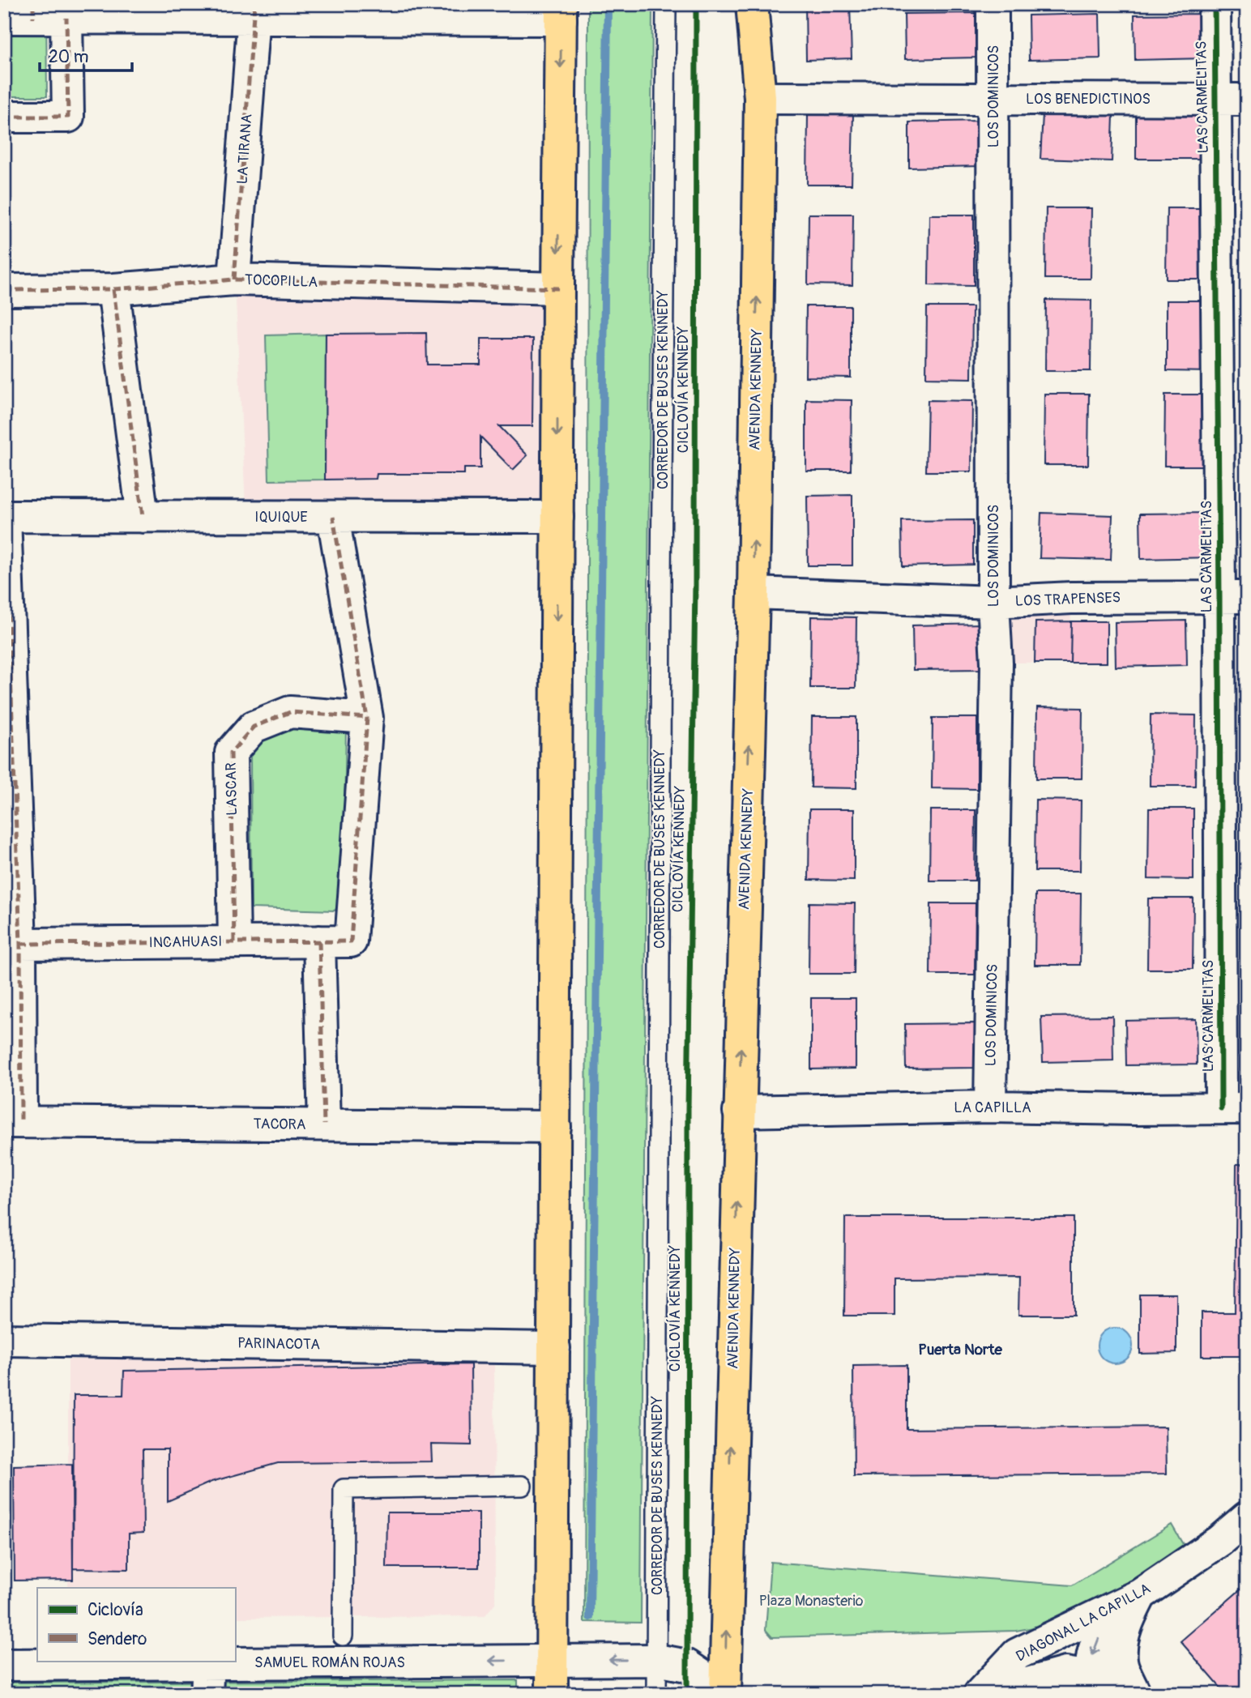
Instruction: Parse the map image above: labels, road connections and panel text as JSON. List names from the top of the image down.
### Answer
{
  "streets": {
    "main road": ["AVENIDA KENNEDY"],
    "street": [
      "LOS DOMINICOS",
      "LAS CARMELITAS",
      "LOS BENEDICTINOS",
      "LA TIRANA",
      "TOCOPILLA",
      "IQUIQUE",
      "LOS TRAPENSES",
      "LASCAR",
      "INCAHUASI",
      "LA CAPILLA",
      "TACORA",
      "PARINACOTA",
      "DIAGONAL LA CAPILLA",
      "SAMUEL ROMÁN ROJAS"
    ],
    "lane": ["CORREDOR DE BUSES KENNEDY"],
    "cycle path": ["CICLOVÍA KENNEDY"]
  },
  "crossings": [
    ["LOS DOMINICOS", "LOS BENEDICTINOS"],
    ["LOS DOMINICOS", "LOS TRAPENSES"],
    ["LOS DOMINICOS", "LA CAPILLA"],
    ["LAS CARMELITAS", "LOS BENEDICTINOS"],
    ["LAS CARMELITAS", "LOS TRAPENSES"],
    ["LAS CARMELITAS", "LA CAPILLA"],
    ["LOS BENEDICTINOS", "AVENIDA KENNEDY"],
    ["LA TIRANA", "TOCOPILLA"],
    ["CORREDOR DE BUSES KENNEDY", "SAMUEL ROMÁN ROJAS"],
    ["AVENIDA KENNEDY", "LOS TRAPENSES"],
    ["AVENIDA KENNEDY", "LA CAPILLA"],
    ["AVENIDA KENNEDY", "SAMUEL ROMÁN ROJAS"],
    ["LASCAR", "INCAHUASI"]
  ],
  "one_way": ["SAMUEL ROMÁN ROJAS"],
  "districts": ["Puerta Norte"],
  "parks": ["Plaza Monasterio"],
  "legend": ["Ciclovía", "Sendero"],
  "scale_bar": "20 m"
}
